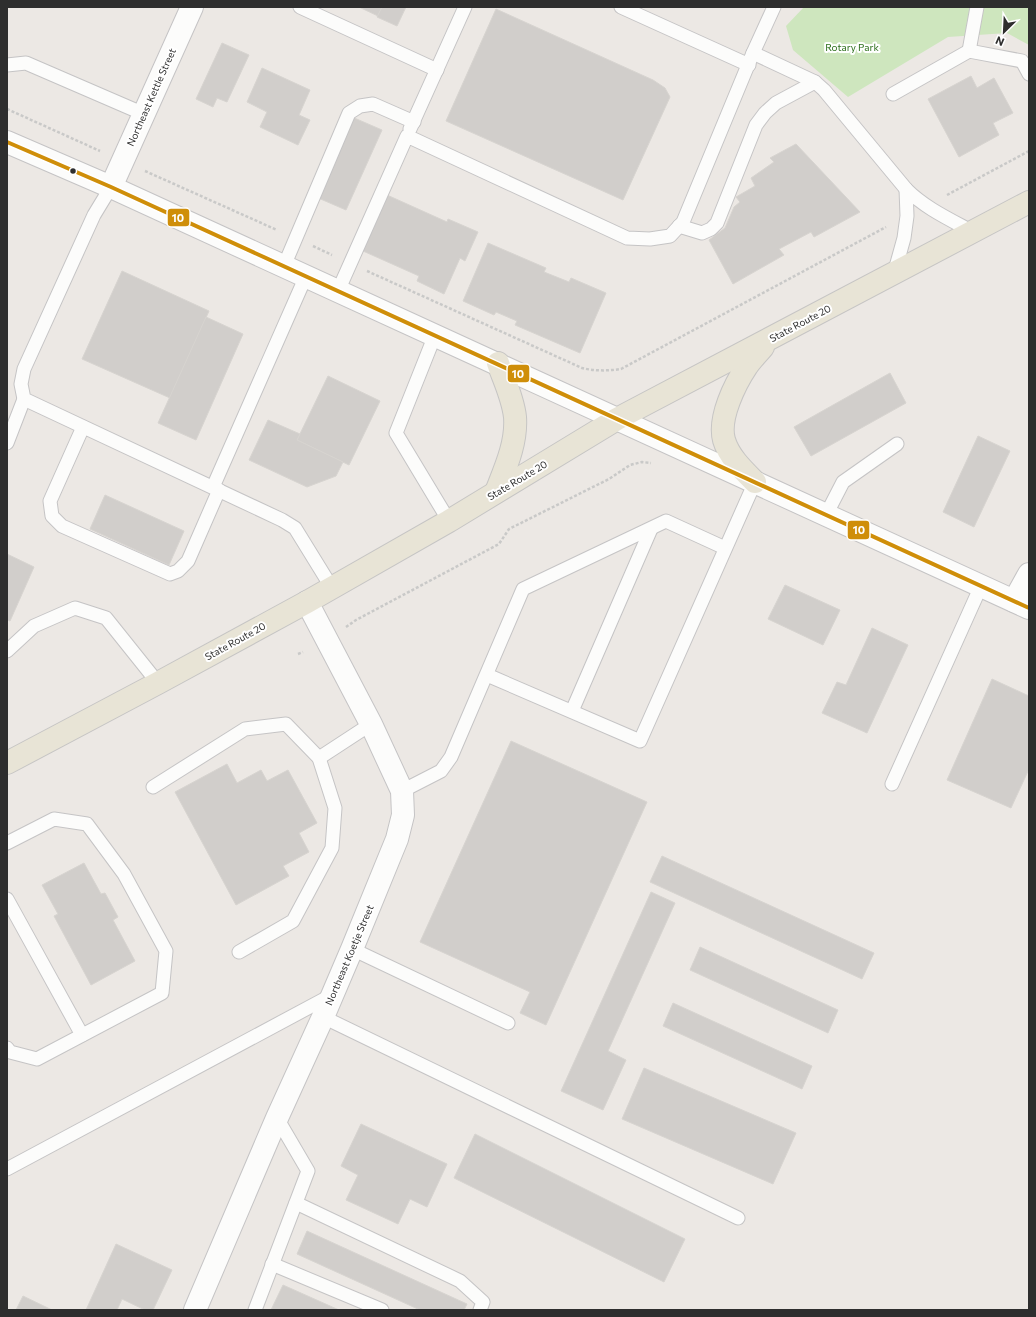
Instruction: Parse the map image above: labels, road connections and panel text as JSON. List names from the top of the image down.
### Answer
{
  "streets": {
    "main road": ["State Route 20"],
    "street": ["Northeast Kettle Street", "Northeast Koetje Street"]
  },
  "crossings": [
    ["State Route 20", "Northeast Koetje Street"]
  ],
  "parks": ["Rotary Park"],
  "lines": ["transit line 10"],
  "north": "bottom left"
}
